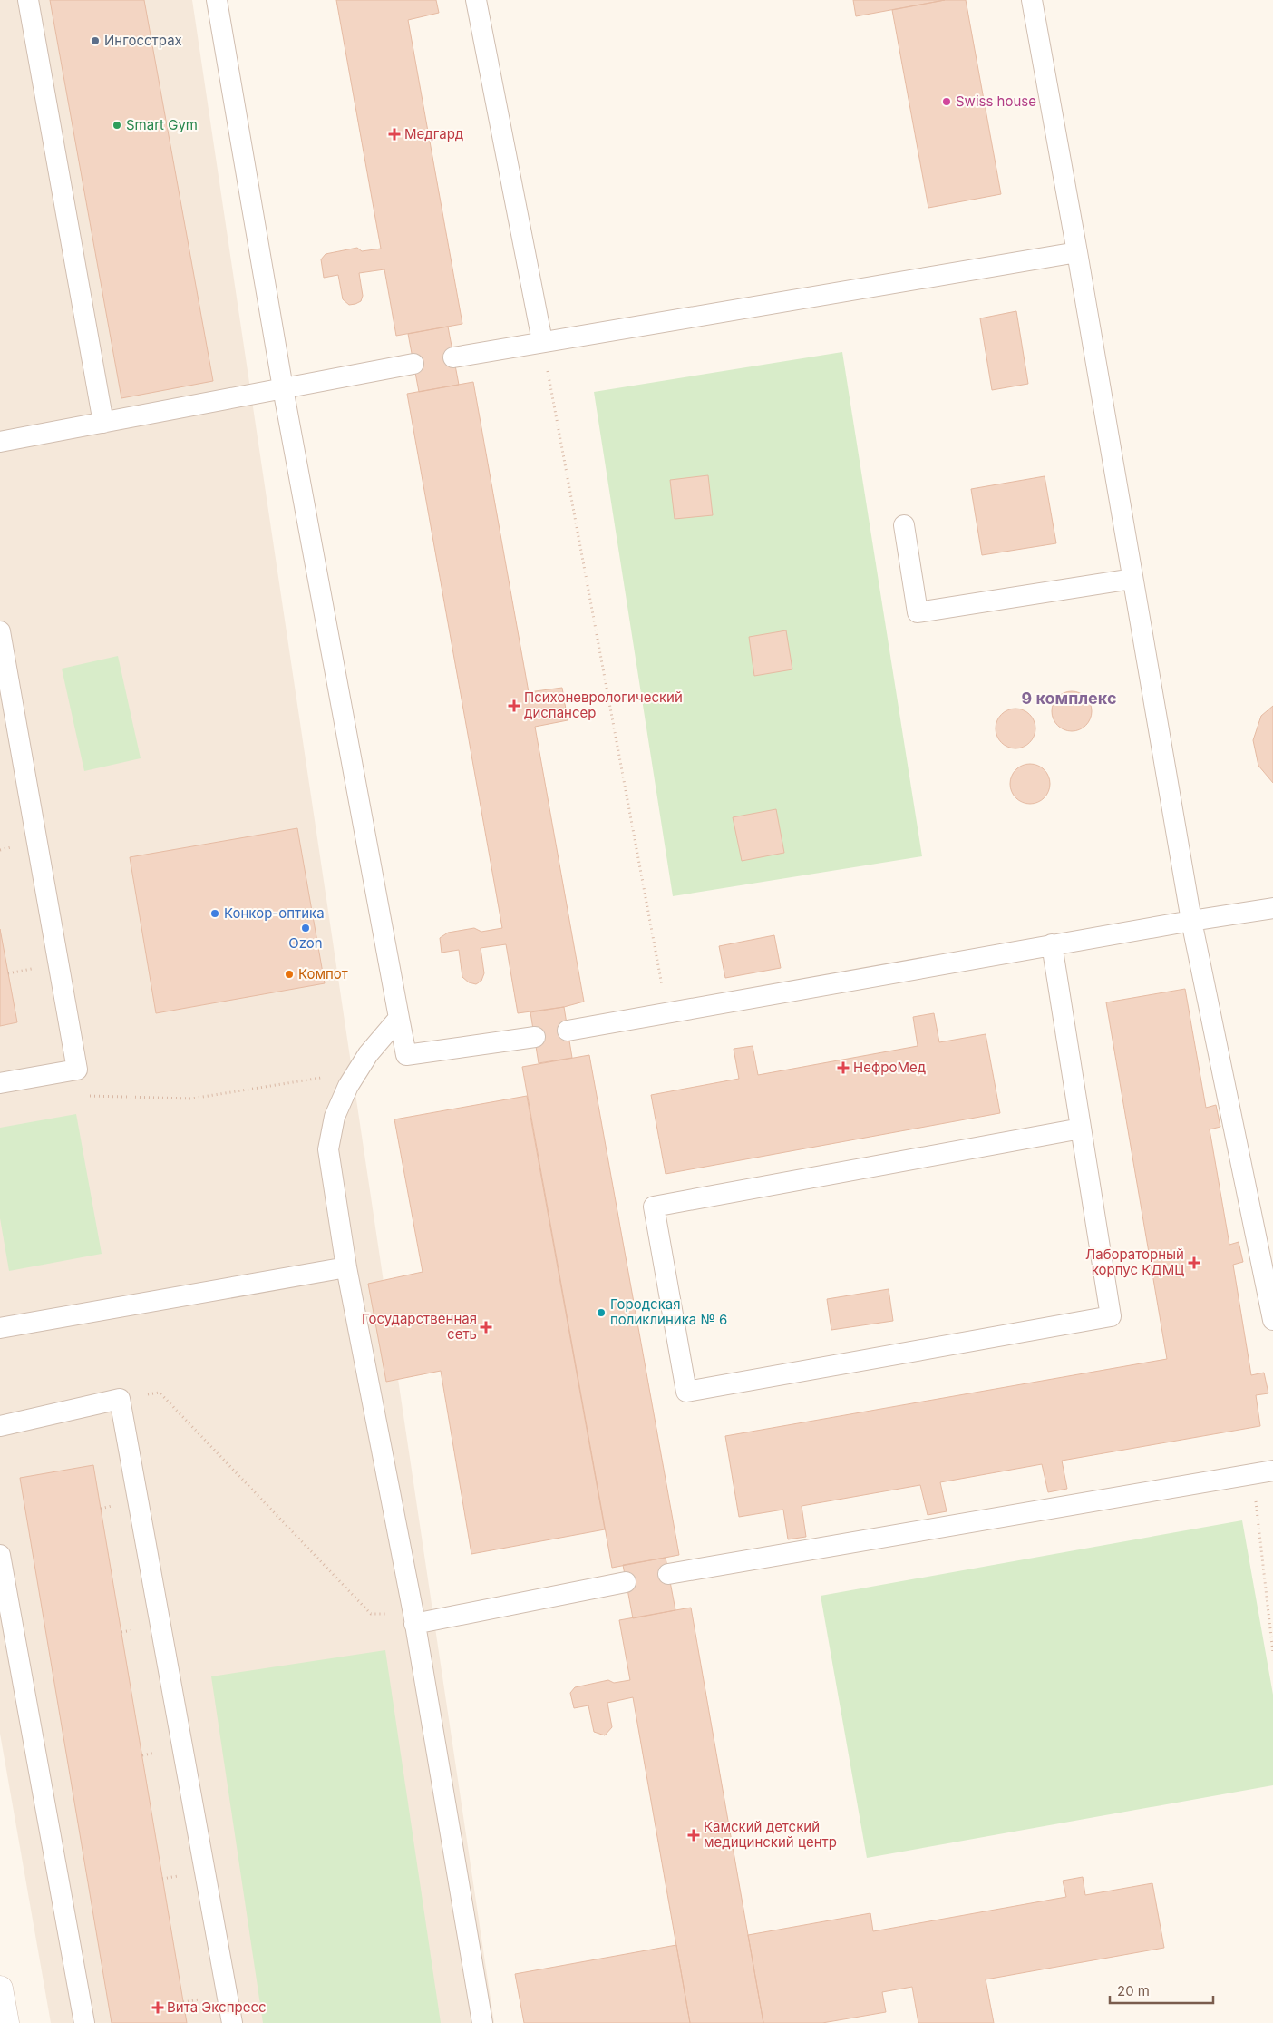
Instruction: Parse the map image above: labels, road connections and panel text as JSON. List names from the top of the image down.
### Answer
{
  "districts": ["9 комплекс"],
  "places": {
    "other": [
      "Ингосстрах",
      "Swiss house",
      "Smart Gym",
      "Конкор-оптика",
      "Ozon",
      "Компот",
      "Городская поликлиника № 6"
    ],
    "health": [
      "Медгард",
      "Психоневрологический диспансер",
      "НефроМед",
      "Лабораторный корпус КДМЦ",
      "Государственная сеть",
      "Камский детский медицинский центр",
      "Вита Экспресс"
    ]
  },
  "scale_bar": "20 m"
}
